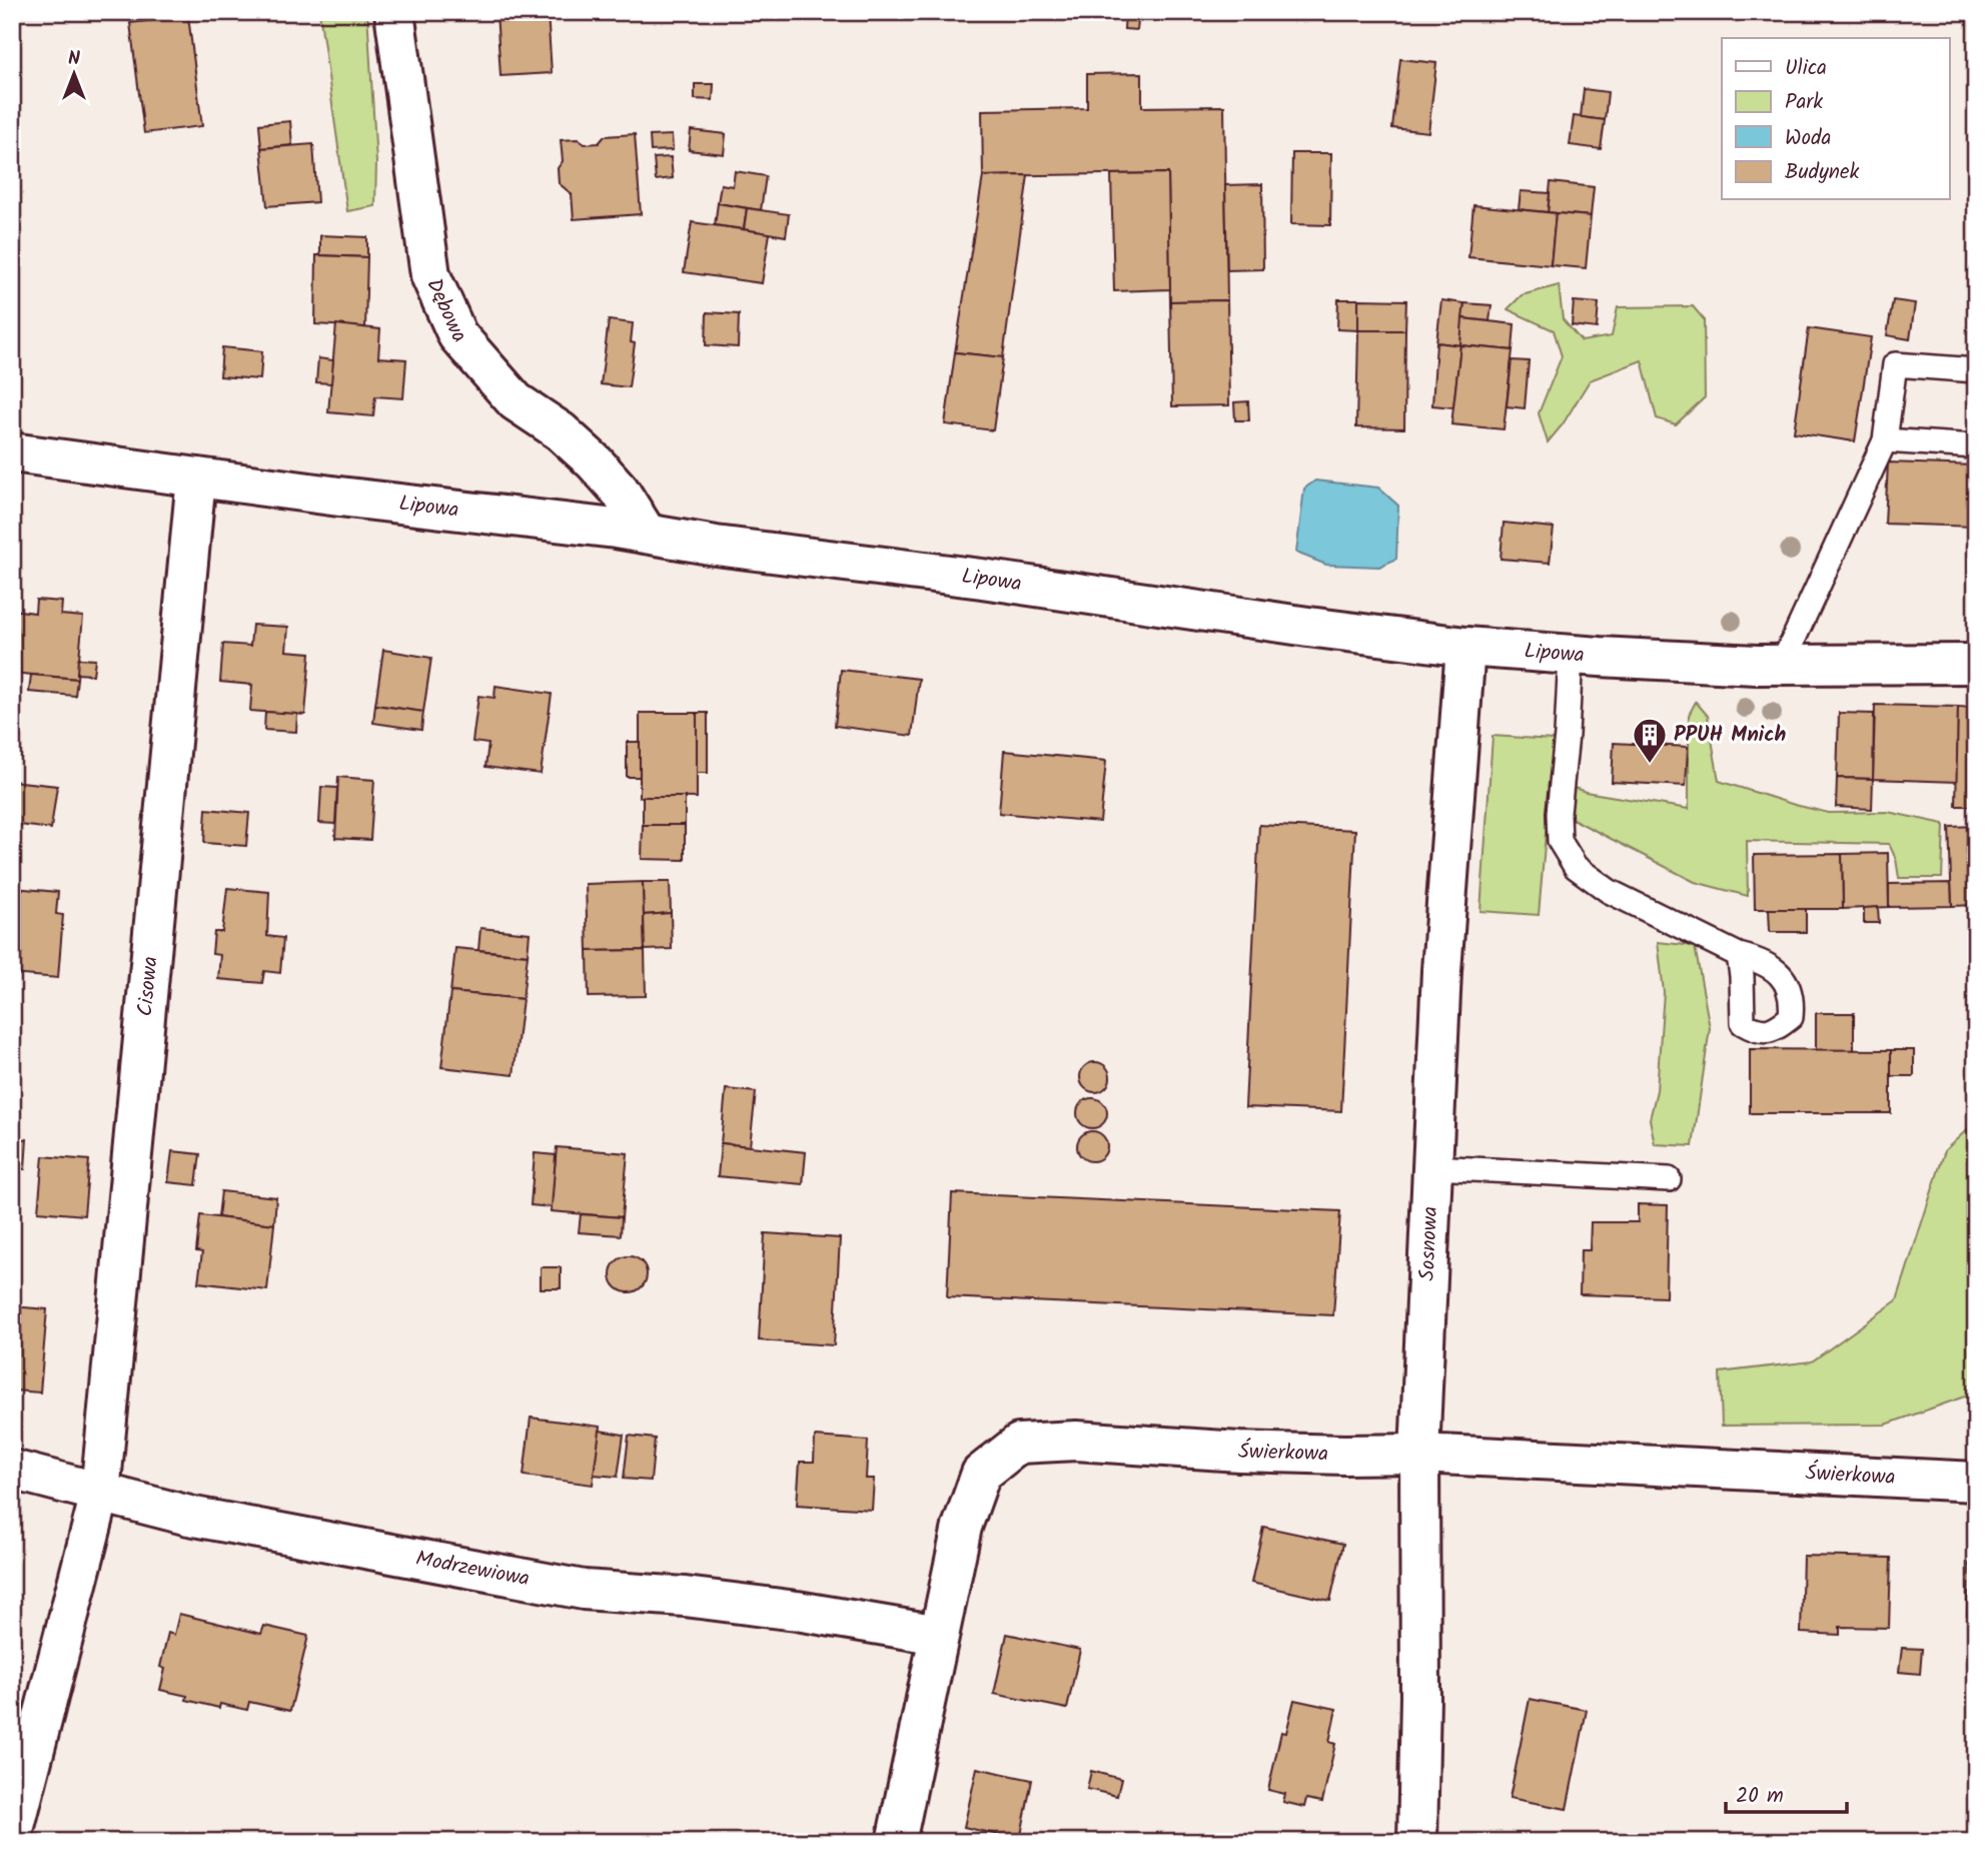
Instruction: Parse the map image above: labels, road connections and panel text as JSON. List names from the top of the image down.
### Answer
{
  "streets": {
    "street": [
      "Dębowa",
      "Lipowa",
      "Cisowa",
      "Sosnowa",
      "Świerkowa",
      "Modrzewiowa"
    ]
  },
  "crossings": [
    ["Dębowa", "Lipowa"],
    ["Lipowa", "Cisowa"],
    ["Lipowa", "Sosnowa"],
    ["Cisowa", "Modrzewiowa"],
    ["Sosnowa", "Świerkowa"],
    ["Świerkowa", "Modrzewiowa"]
  ],
  "places": {
    "building": ["PPUH Mnich"]
  },
  "legend": [
    "Ulica",
    "Park",
    "Woda",
    "Budynek"
  ],
  "scale_bar": "20 m",
  "north": "top"
}
